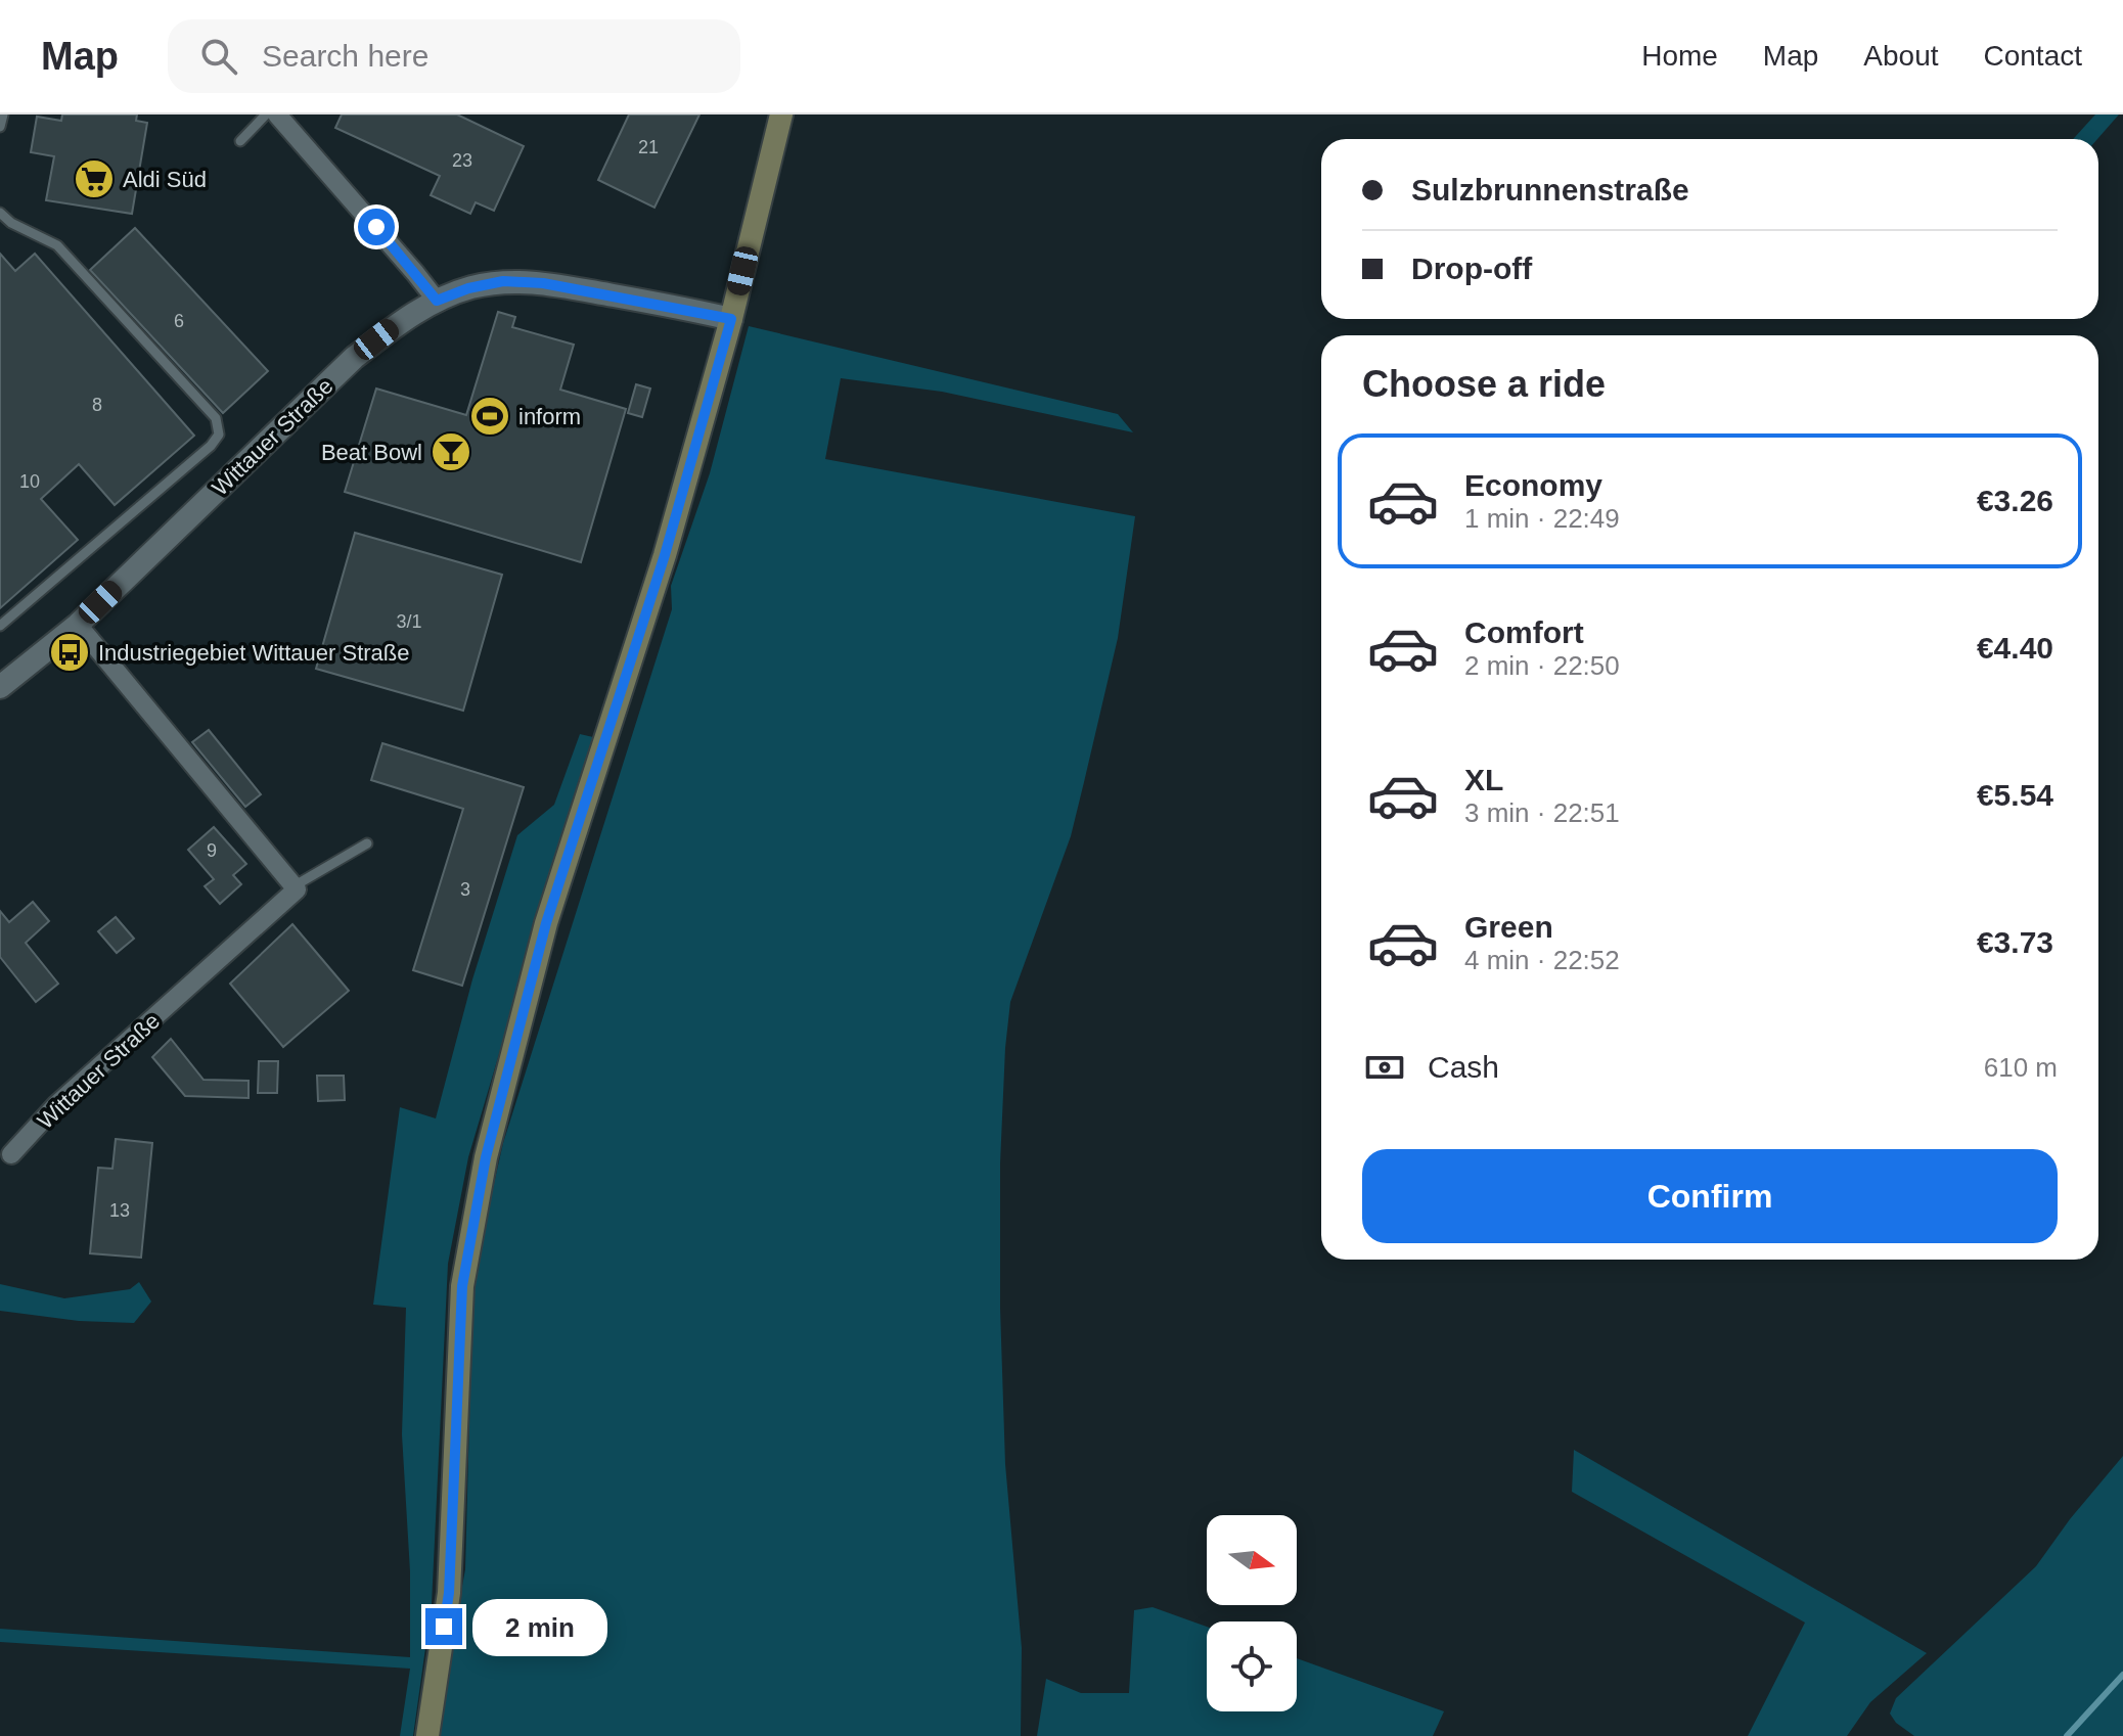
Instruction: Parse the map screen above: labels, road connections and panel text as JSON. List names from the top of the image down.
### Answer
{
  "streets": {
    "street": ["Wittauer Straße"]
  },
  "places": {
    "supermarket": ["Aldi Süd"],
    "sports": ["inform"],
    "bar": ["Beat Bowl"],
    "bus stop": ["Industriegebiet Wittauer Straße"]
  },
  "house_numbers": [
    "21",
    "23",
    "6",
    "8",
    "10",
    "3/1",
    "9",
    "3",
    "13"
  ],
  "north": "right",
  "page": {
    "header": "Map",
    "search": "Search here",
    "nav": [
      "Home",
      "Map",
      "About",
      "Contact"
    ],
    "banner": ["Sulzbrunnenstraße", "Drop-off"],
    "heading": "Choose a ride",
    "list": [
      {
        "name": "Economy",
        "note": "1 min · 22:49",
        "value": "€3.26"
      },
      {
        "name": "Comfort",
        "note": "2 min · 22:50",
        "value": "€4.40"
      },
      {
        "name": "XL",
        "note": "3 min · 22:51",
        "value": "€5.54"
      },
      {
        "name": "Green",
        "note": "4 min · 22:52",
        "value": "€3.73"
      }
    ],
    "pay": ["Cash", "610 m"],
    "buttons": "Confirm",
    "bubble": "2 min"
  }
}
